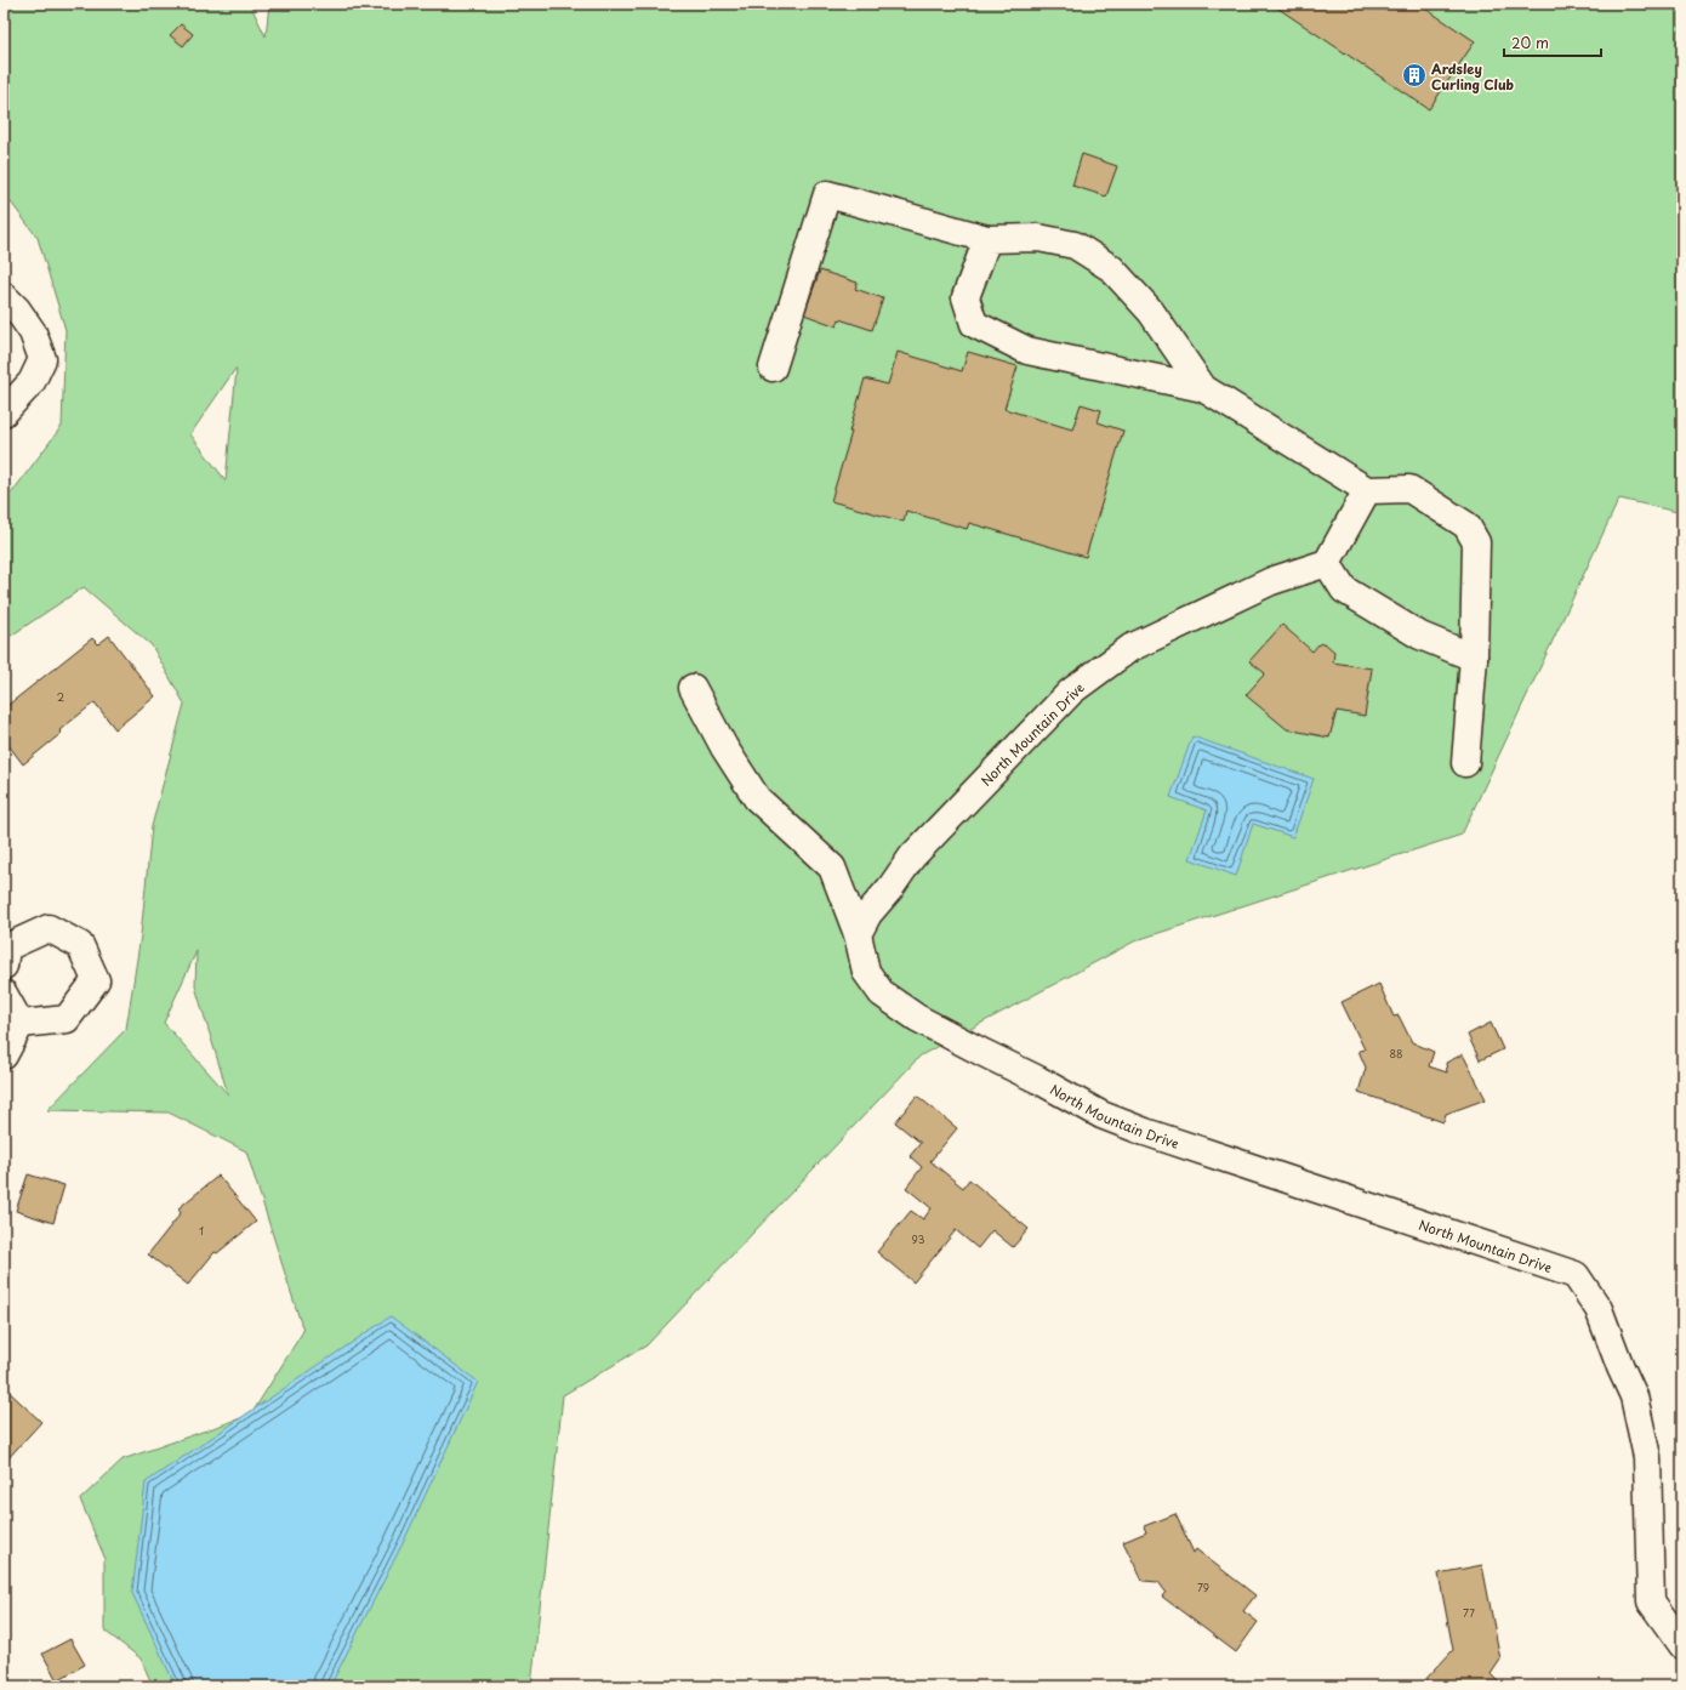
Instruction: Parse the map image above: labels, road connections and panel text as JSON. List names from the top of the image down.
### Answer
{
  "streets": {
    "street": ["North Mountain Drive"]
  },
  "places": {
    "building": ["Ardsley Curling Club"]
  },
  "house_numbers": [
    "2",
    "88",
    "1",
    "93",
    "79",
    "77"
  ],
  "scale_bar": "20 m"
}
